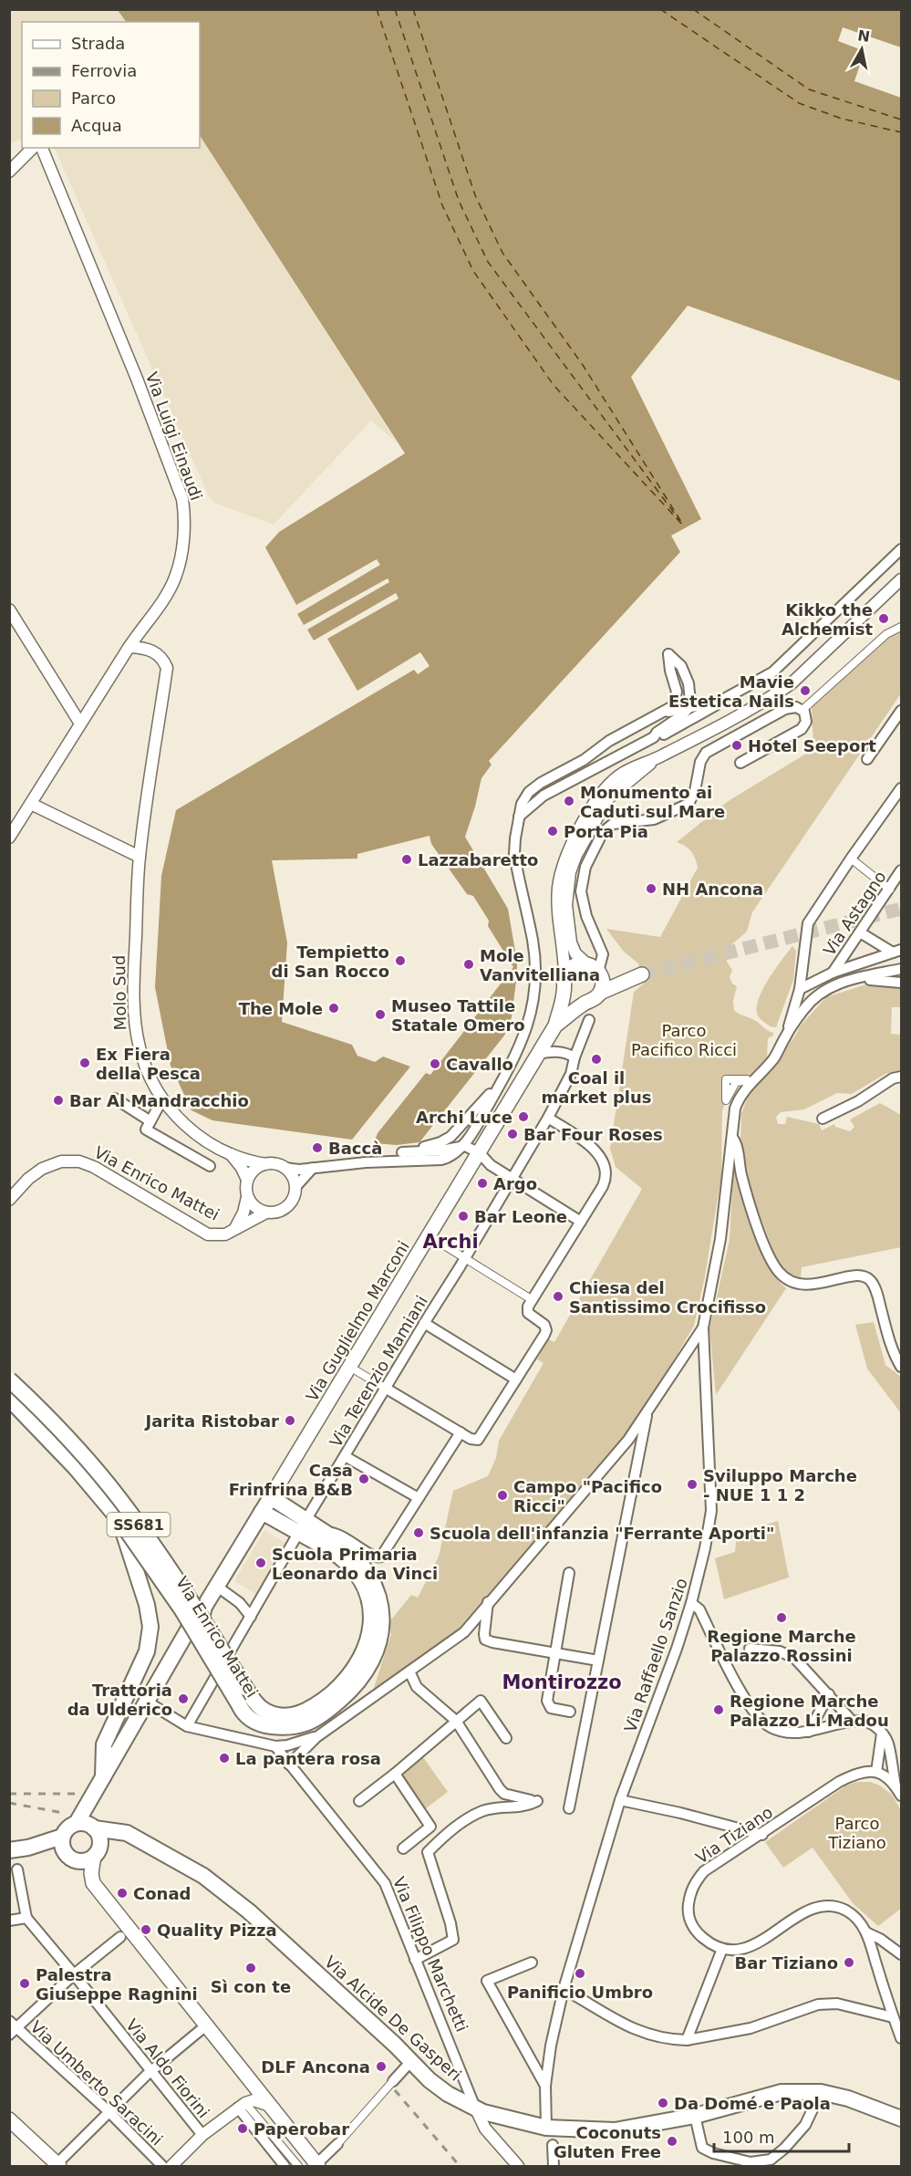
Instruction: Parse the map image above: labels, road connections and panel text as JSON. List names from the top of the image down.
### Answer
{
  "streets": {
    "main road": [
      "Via Enrico Mattei",
      "Via Guglielmo Marconi",
      "SS681",
      "Via Alcide De Gasperi"
    ],
    "street": [
      "Via Luigi Einaudi",
      "Via Astagno",
      "Molo Sud",
      "Via Terenzio Mamiani",
      "Via Raffaello Sanzio",
      "Via Tiziano",
      "Via Filippo Marchetti",
      "Via Aldo Fiorini",
      "Via Umberto Saracini"
    ]
  },
  "crossings": [
    ["Via Luigi Einaudi", "Molo Sud"],
    ["Molo Sud", "Via Enrico Mattei"],
    ["Molo Sud", "Via Guglielmo Marconi"],
    ["Via Enrico Mattei", "Via Terenzio Mamiani"],
    ["Via Enrico Mattei", "SS681"],
    ["Via Guglielmo Marconi", "SS681"],
    ["Via Guglielmo Marconi", "Via Alcide De Gasperi"],
    ["Via Raffaello Sanzio", "Via Alcide De Gasperi"],
    ["Via Filippo Marchetti", "Via Alcide De Gasperi"]
  ],
  "districts": ["Archi", "Montirozzo"],
  "parks": ["Parco Pacifico Ricci", "Parco Tiziano"],
  "places": [
    "Kikko the Alchemist",
    "Mavie Estetica Nails",
    "Hotel Seeport",
    "Monumento ai Caduti sul Mare",
    "Porta Pia",
    "Lazzabaretto",
    "NH Ancona",
    "Tempietto di San Rocco",
    "Mole Vanvitelliana",
    "The Mole",
    "Museo Tattile Statale Omero",
    "Coal il market plus",
    "Ex Fiera della Pesca",
    "Cavallo",
    "Bar Al Mandracchio",
    "Archi Luce",
    "Bar Four Roses",
    "Baccà",
    "Argo",
    "Bar Leone",
    "Chiesa del Santissimo Crocifisso",
    "Jarita Ristobar",
    "Casa Frinfrina B&B",
    "Sviluppo Marche - NUE 1 1 2",
    "Campo \"Pacifico Ricci\"",
    "Scuola dell'infanzia \"Ferrante Aporti\"",
    "Scuola Primaria Leonardo da Vinci",
    "Regione Marche Palazzo Rossini",
    "Trattoria da Ulderico",
    "Regione Marche Palazzo Li Madou",
    "La pantera rosa",
    "Conad",
    "Quality Pizza",
    "Bar Tiziano",
    "Sì con te",
    "Panificio Umbro",
    "Palestra Giuseppe Ragnini",
    "DLF Ancona",
    "Da Domé e Paola",
    "Paperobar",
    "Coconuts Gluten Free"
  ],
  "legend": [
    "Strada",
    "Ferrovia",
    "Parco",
    "Acqua"
  ],
  "scale_bar": "100 m",
  "north": "top"
}
